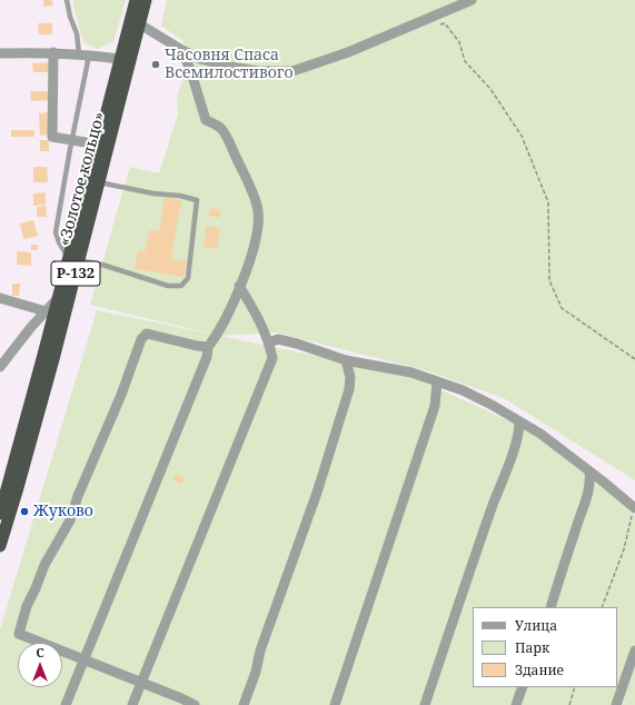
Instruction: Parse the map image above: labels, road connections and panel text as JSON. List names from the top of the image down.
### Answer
{
  "streets": {
    "highway": ["«Золотое кольцо»", "Р-132"]
  },
  "places": ["Часовня Спаса Всемилостивого", "Жуково"],
  "legend": ["Улица", "Парк", "Здание"],
  "north": "top"
}
